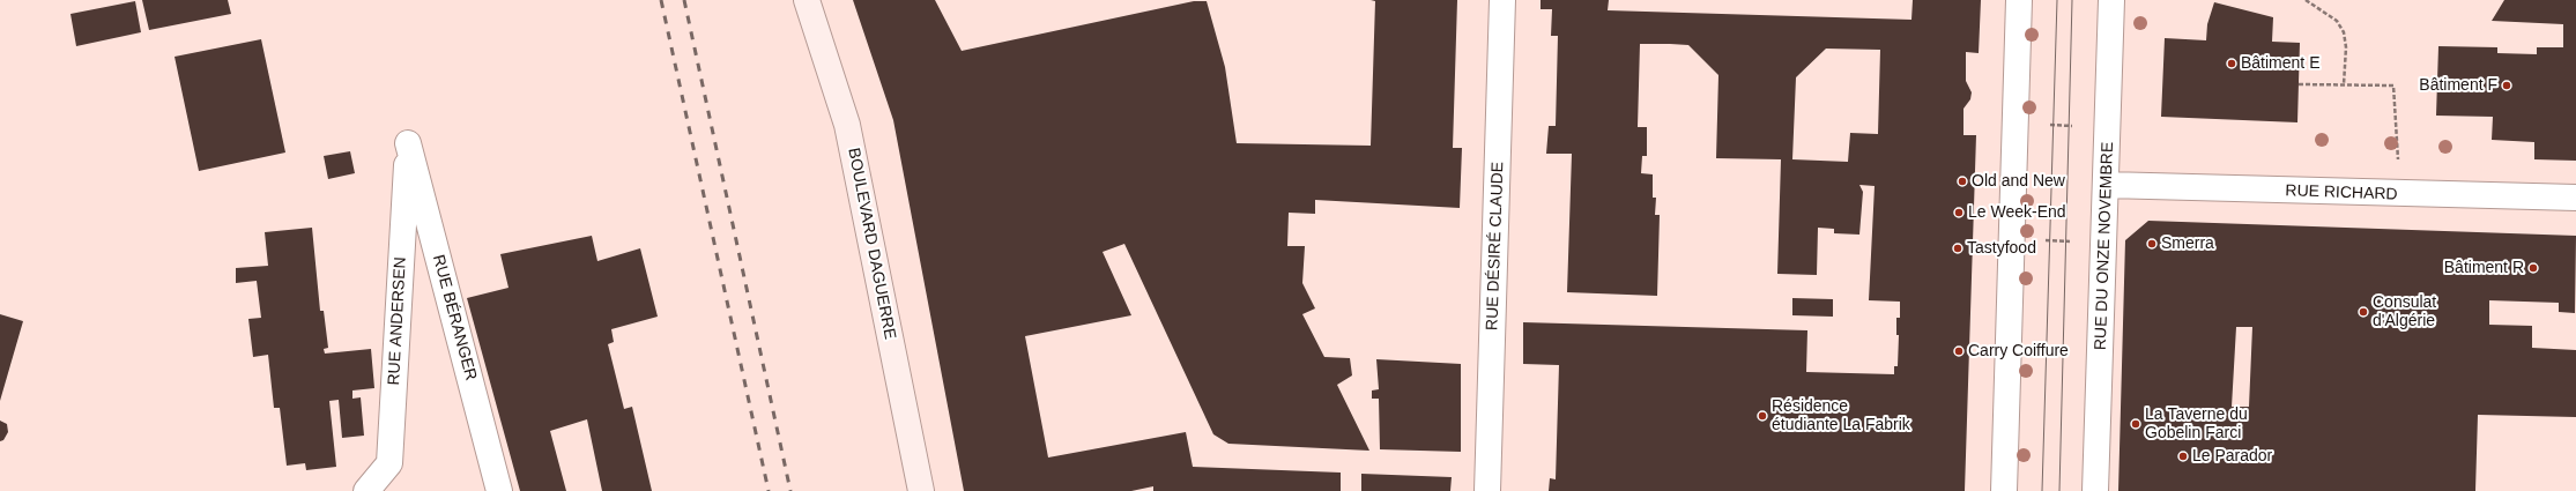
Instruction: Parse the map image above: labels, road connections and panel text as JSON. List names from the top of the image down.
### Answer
{
  "streets": {
    "main road": ["BOULEVARD DAGUERRE"],
    "street": [
      "RUE RICHARD",
      "RUE DÉSIRÉ CLAUDE",
      "RUE DU ONZE NOVEMBRE",
      "RUE BÉRANGER",
      "RUE ANDERSEN"
    ]
  },
  "crossings": [
    ["RUE RICHARD", "RUE DU ONZE NOVEMBRE"],
    ["RUE BÉRANGER", "RUE ANDERSEN"]
  ],
  "places": [
    "Bâtiment E",
    "Bâtiment F",
    "Old and New",
    "Le Week-End",
    "Smerra",
    "Tastyfood",
    "Bâtiment R",
    "Consulat d'Algérie",
    "Carry Coiffure",
    "Résidence étudiante La Fabrik",
    "La Taverne du Gobelin Farci",
    "Le Parador"
  ]
}
